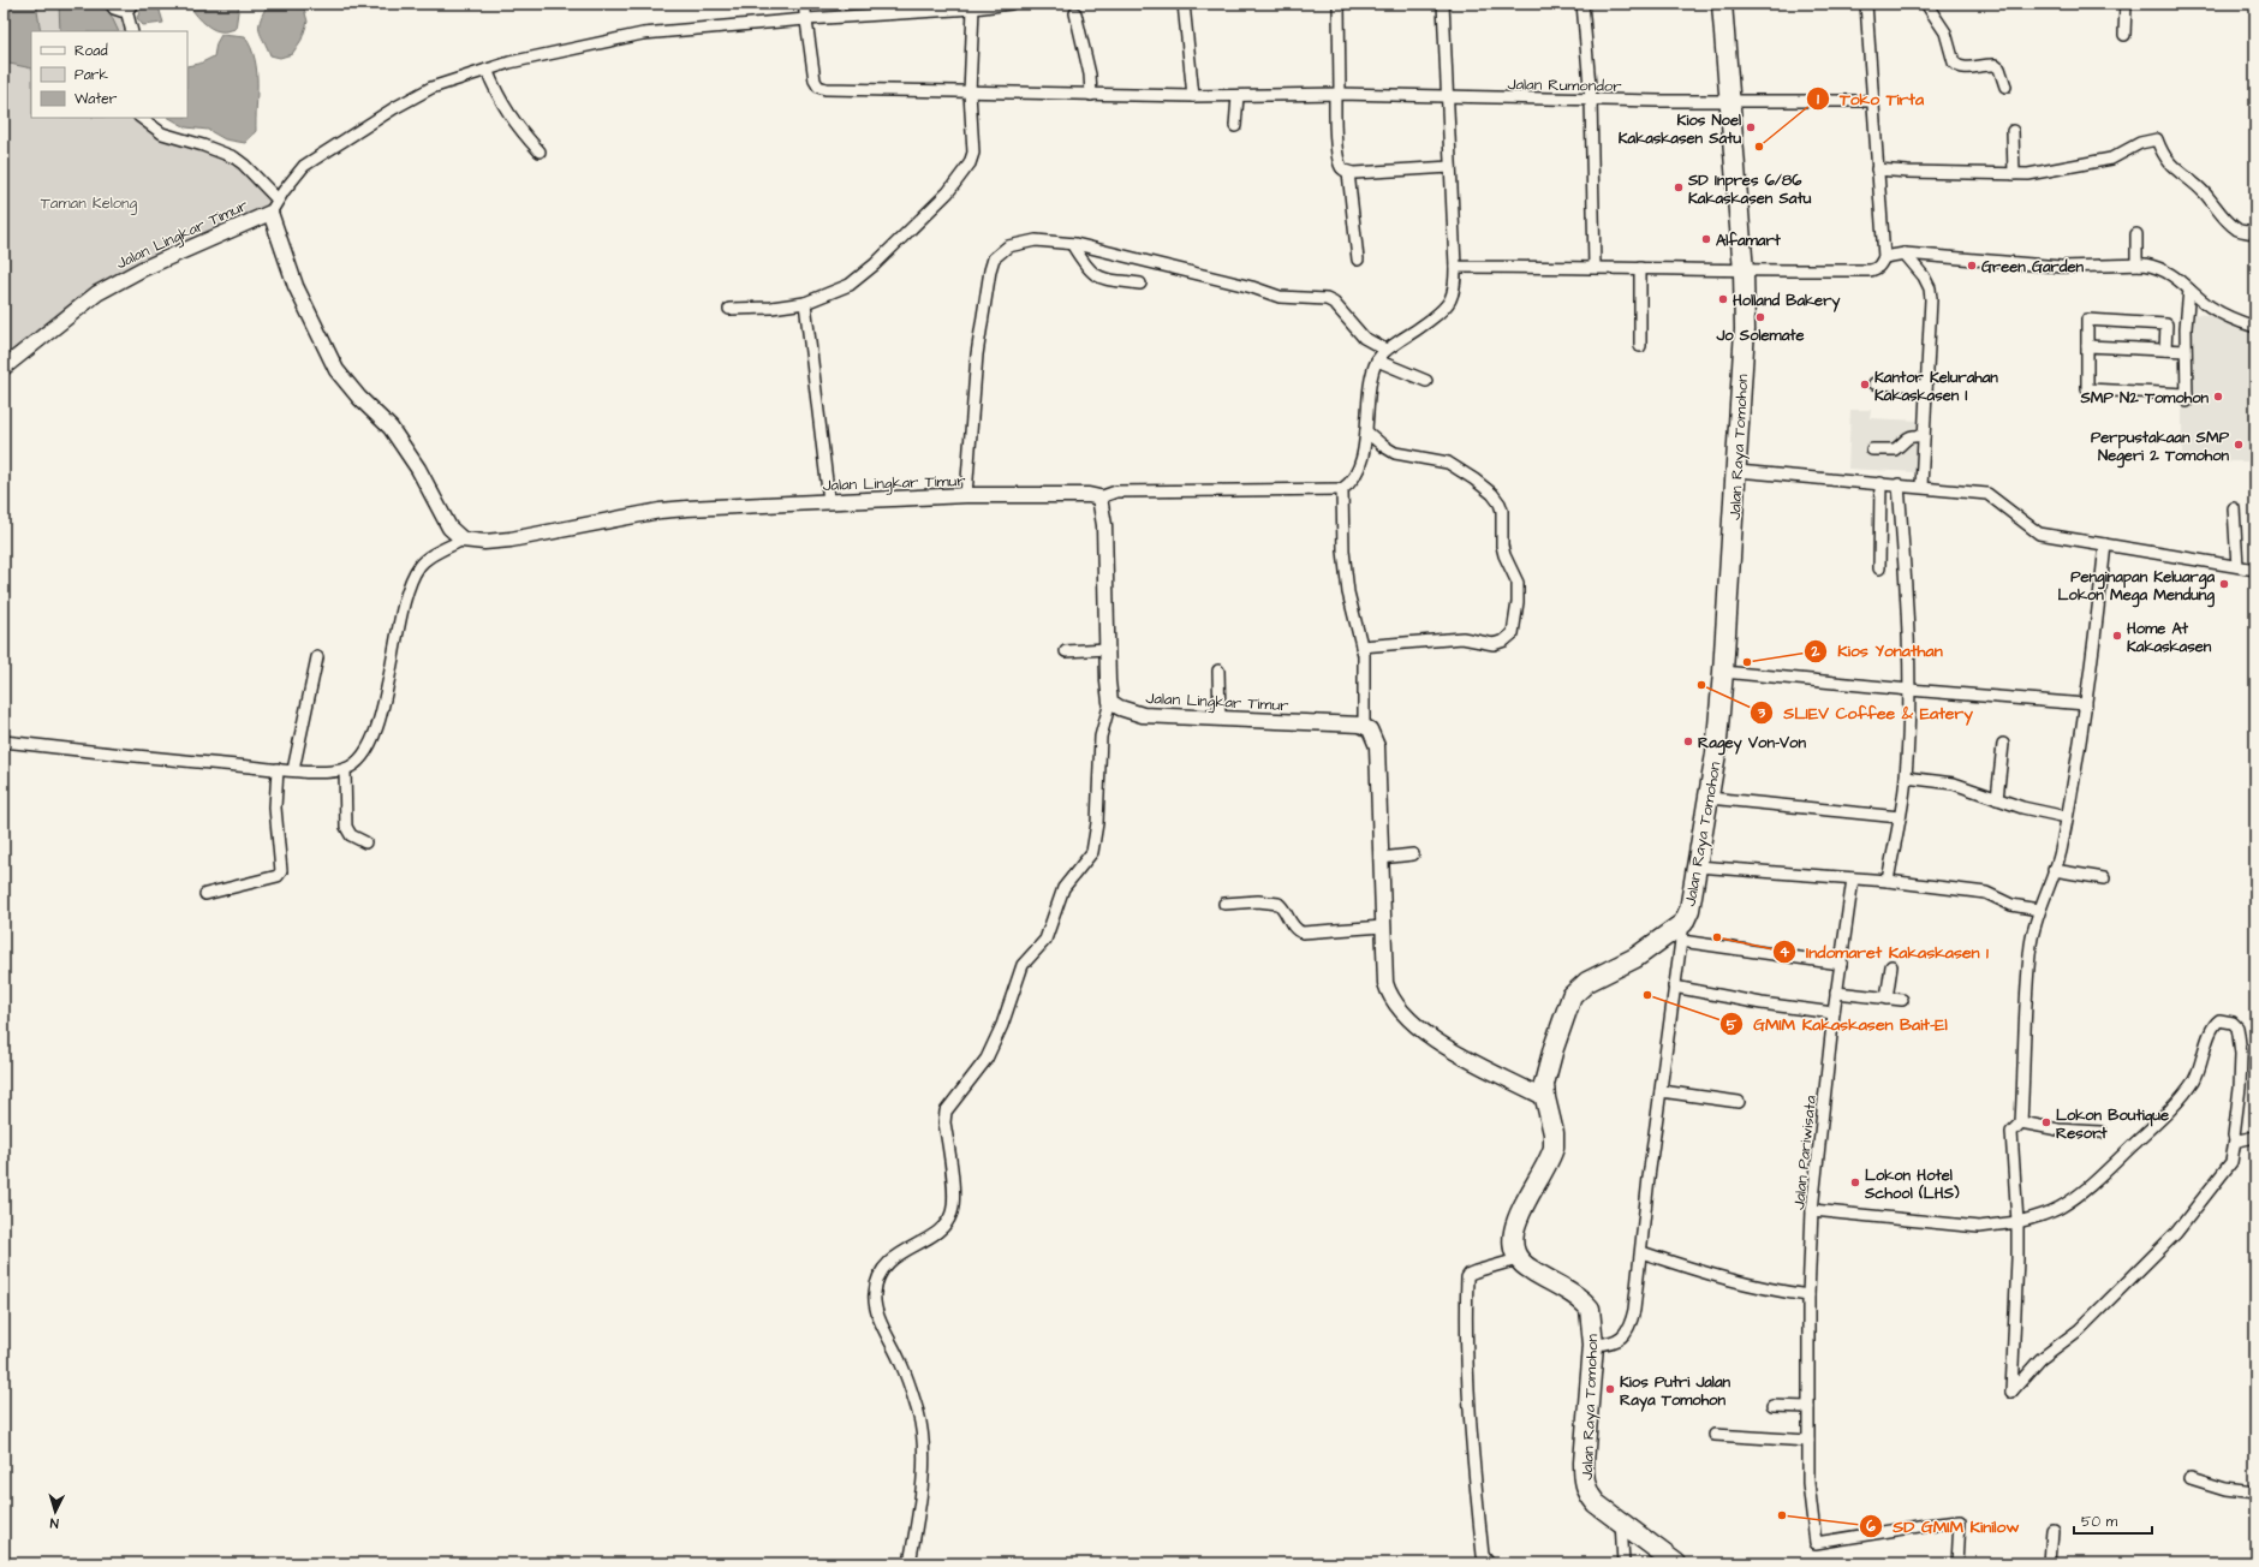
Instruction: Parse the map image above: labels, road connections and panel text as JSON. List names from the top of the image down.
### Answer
{
  "streets": {
    "highway": ["Jalan Raya Tomohon"],
    "main road": ["Jalan Lingkar Timur"],
    "street": ["Jalan Rumondor", "Jalan Pariwisata"]
  },
  "crossings": [
    ["Jalan Rumondor", "Jalan Raya Tomohon"]
  ],
  "parks": ["Taman Kelong"],
  "places": [
    "Kios Noel Kakaskasen Satu",
    "Toko Tirta",
    "SD Inpres 6/86 Kakaskasen Satu",
    "Alfamart",
    "Green Garden",
    "Holland Bakery",
    "Jo Solemate",
    "Kantor Kelurahan Kakaskasen I",
    "SMP N2 Tomohon",
    "Perpustakaan SMP Negeri 2 Tomohon",
    "Penginapan Keluarga Lokon Mega Mendung",
    "Home At Kakaskasen",
    "Kios Yonathan",
    "SLIEV Coffee & Eatery",
    "Ragey Von-Von",
    "Indomaret Kakaskasen 1",
    "GMIM Kakaskasen Bait-El",
    "Lokon Boutique Resort",
    "Lokon Hotel School (LHS)",
    "Kios Putri Jalan Raya Tomohon",
    "SD GMIM Kinilow"
  ],
  "legend": ["Road", "Park", "Water"],
  "scale_bar": "50 m",
  "north": "bottom"
}
